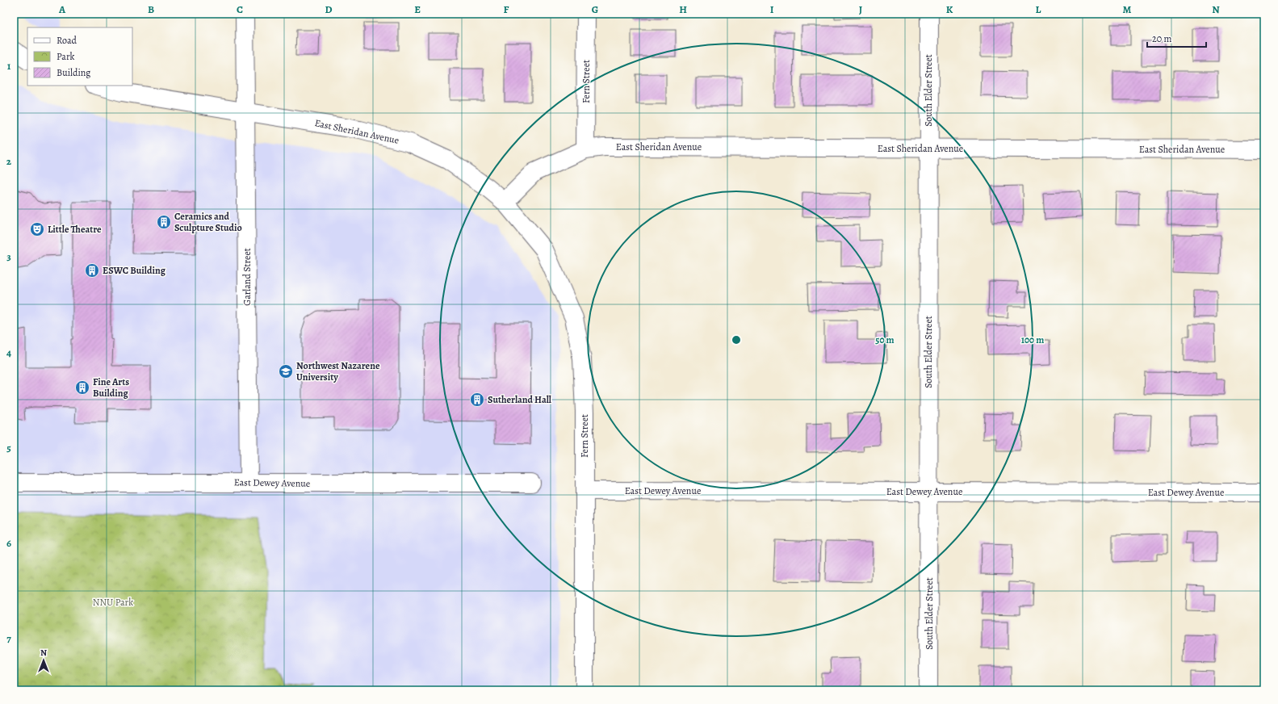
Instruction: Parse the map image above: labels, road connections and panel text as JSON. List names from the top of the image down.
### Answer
{
  "streets": {
    "street": [
      "Fern Street",
      "South Elder Street",
      "East Sheridan Avenue",
      "Garland Street",
      "East Dewey Avenue"
    ]
  },
  "crossings": [
    ["Fern Street", "East Sheridan Avenue"],
    ["Fern Street", "East Dewey Avenue"],
    ["South Elder Street", "East Sheridan Avenue"],
    ["South Elder Street", "East Dewey Avenue"],
    ["East Sheridan Avenue", "Garland Street"],
    ["Garland Street", "East Dewey Avenue"]
  ],
  "parks": ["NNU Park"],
  "places": {
    "building": [
      "Ceramics and Sculpture Studio",
      "ESWC Building",
      "Fine Arts Building",
      "Sutherland Hall"
    ],
    "theatre": ["Little Theatre"],
    "school or university": ["Northwest Nazarene University"]
  },
  "legend": ["Road", "Park", "Building"],
  "scale_bar": "20 m",
  "north": "top",
  "grid": {
    "columns": [
      "A",
      "B",
      "C",
      "D",
      "E",
      "F",
      "G",
      "H",
      "I",
      "J",
      "K",
      "L",
      "M",
      "N"
    ],
    "rows": [
      "1",
      "2",
      "3",
      "4",
      "5",
      "6",
      "7"
    ]
  },
  "rings": ["50 m", "100 m"]
}
